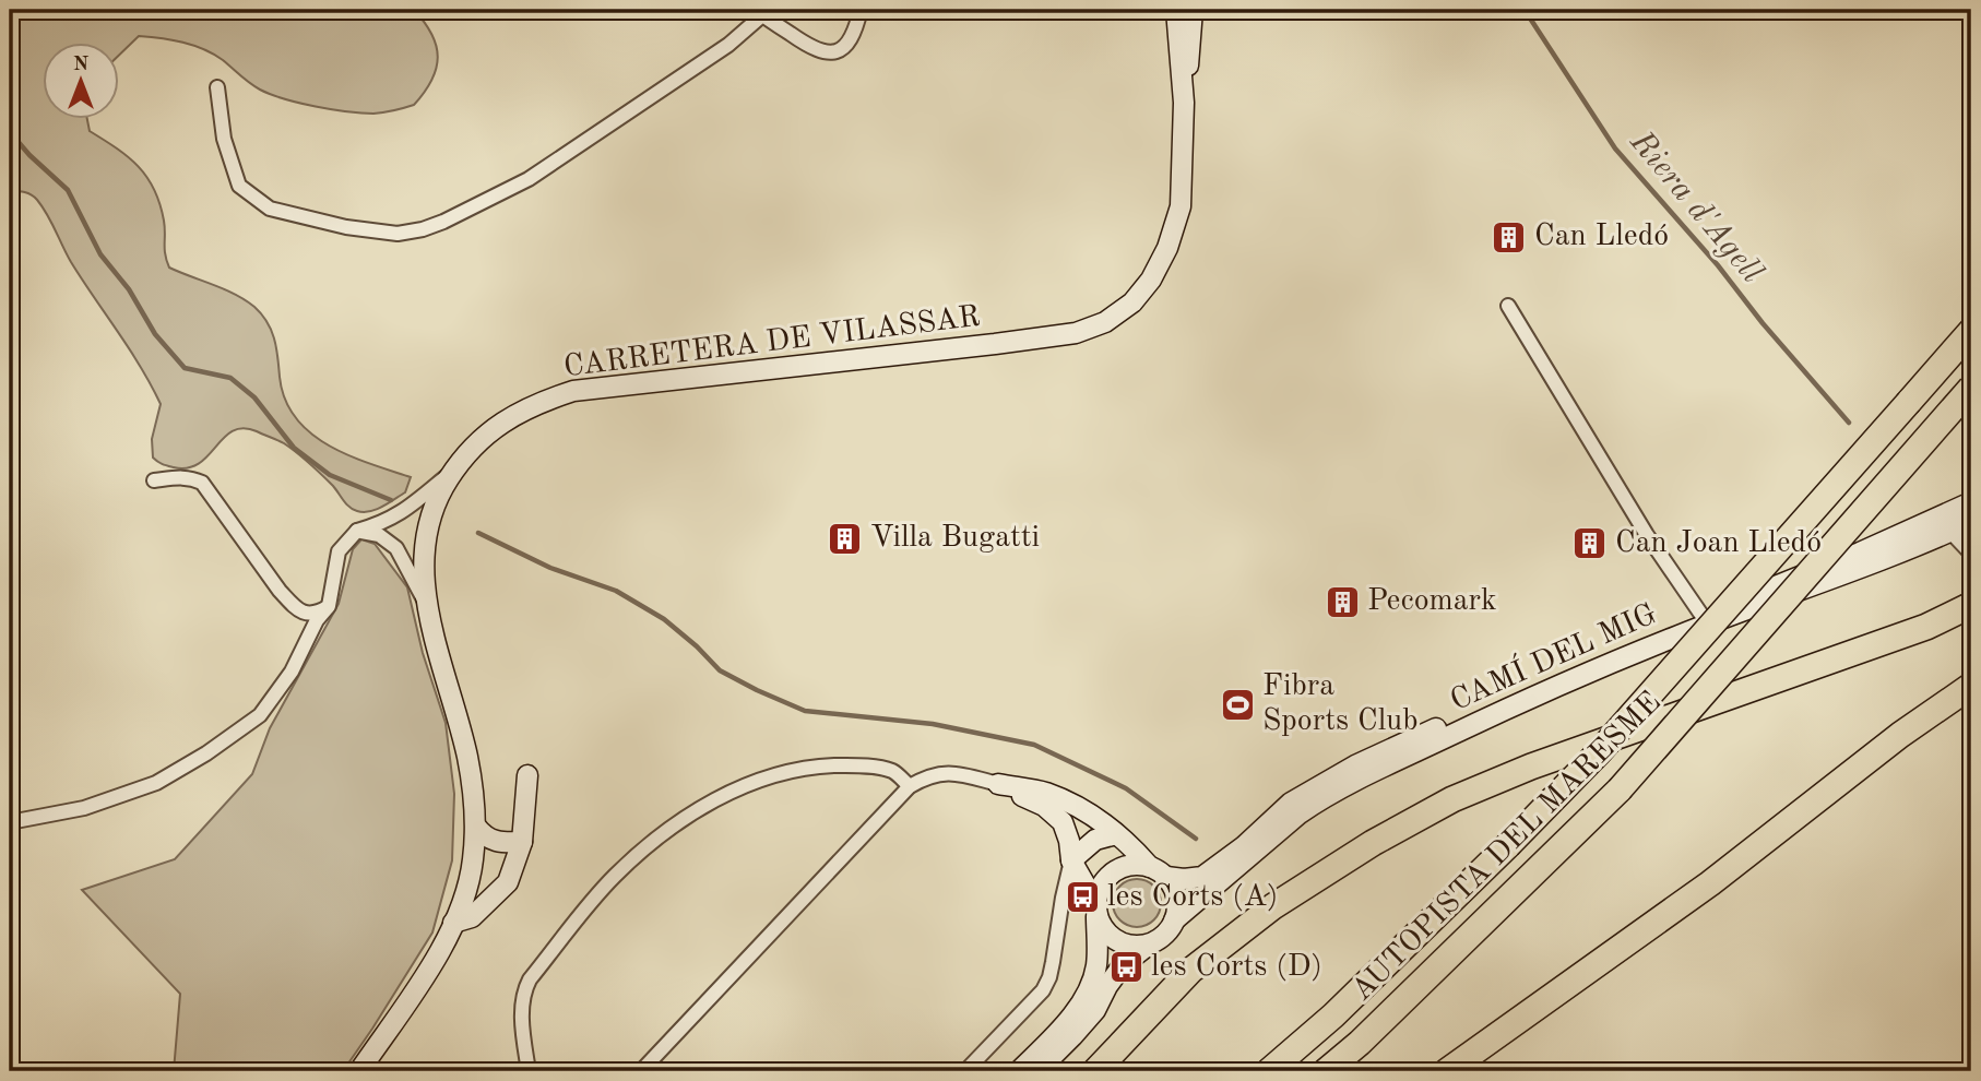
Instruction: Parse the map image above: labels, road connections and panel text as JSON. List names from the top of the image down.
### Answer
{
  "streets": {
    "highway": ["AUTOPISTA DEL MARESME"],
    "street": ["CARRETERA DE VILASSAR", "CAMÍ DEL MIG"]
  },
  "water": ["Riera d'Agell"],
  "places": {
    "building": [
      "Can Lledó",
      "Villa Bugatti",
      "Can Joan Lledó",
      "Pecomark"
    ],
    "sports": ["Fibra Sports Club"],
    "bus stop": ["les Corts (A)", "les Corts (D)"]
  },
  "north": "top"
}
